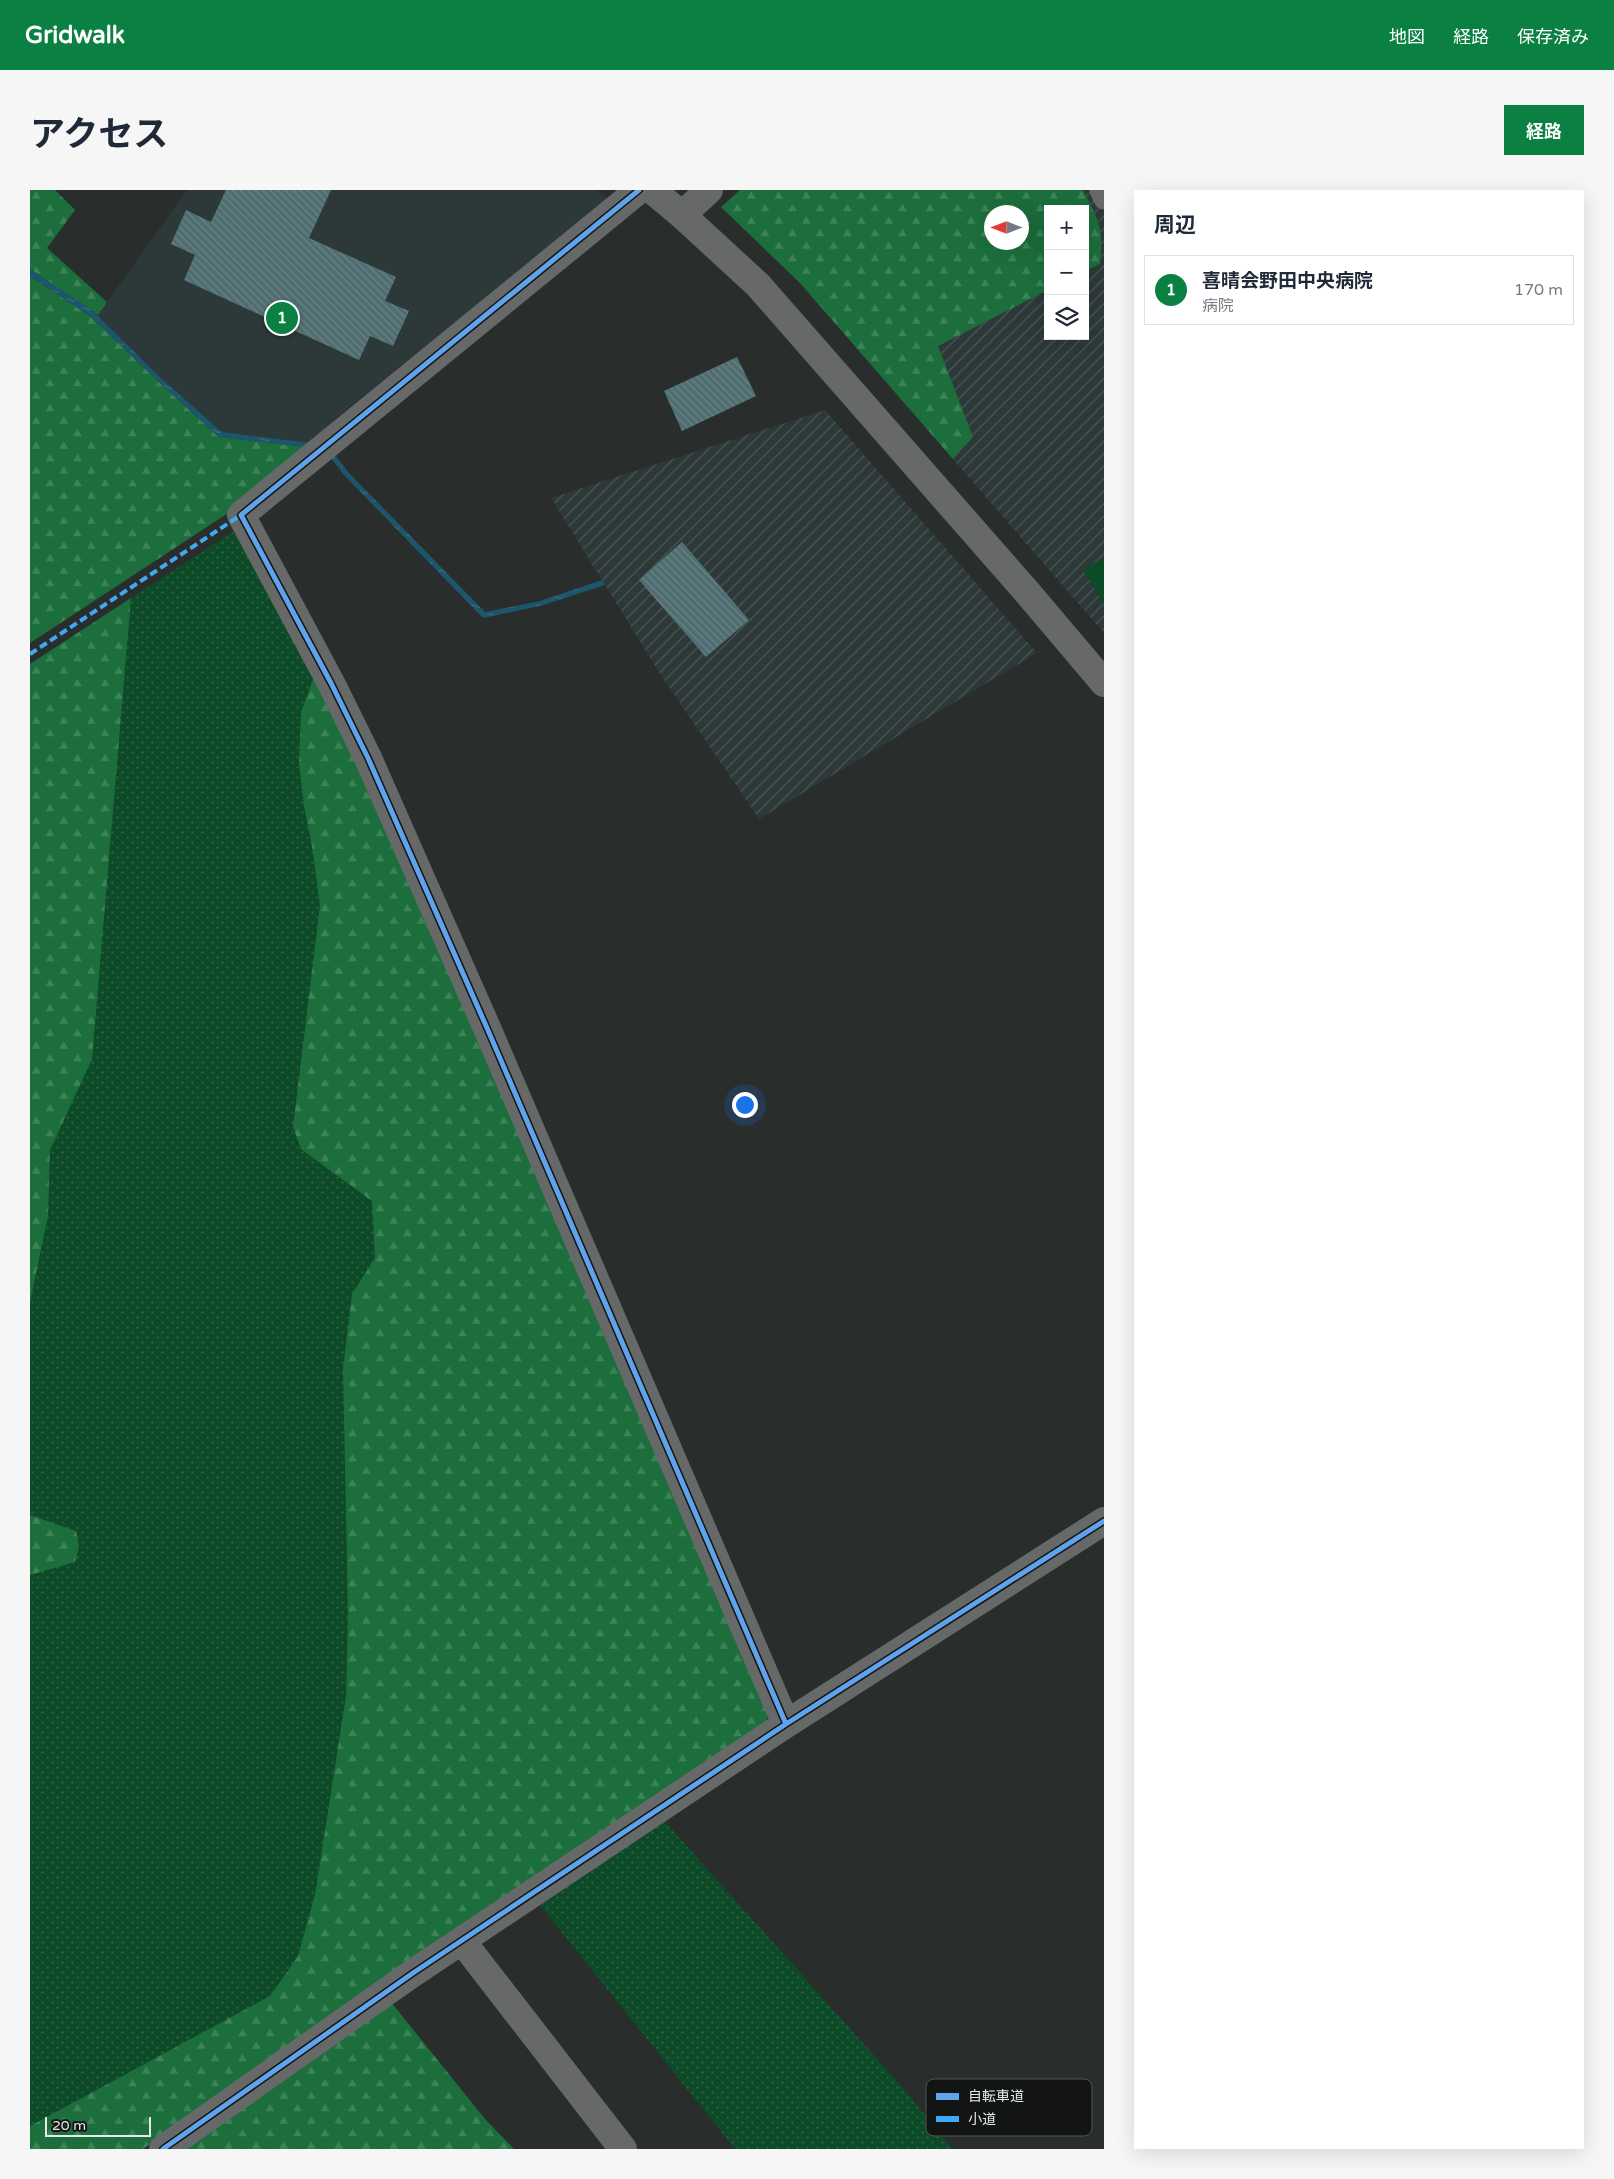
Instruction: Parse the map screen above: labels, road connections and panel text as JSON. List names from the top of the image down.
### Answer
{
  "legend": ["自転車道", "小道"],
  "scale_bar": "20 m",
  "north": "left",
  "page": {
    "header": "Gridwalk",
    "nav": ["地図", "経路", "保存済み"],
    "title": "アクセス",
    "buttons": "経路",
    "heading": "周辺",
    "map_buttons": ["+", "−"],
    "list": [
      {
        "mark": "1",
        "name": "喜晴会野田中央病院",
        "note": "病院",
        "value": "170 m"
      }
    ],
    "pins": "1",
    "scale": "20 m"
  }
}
